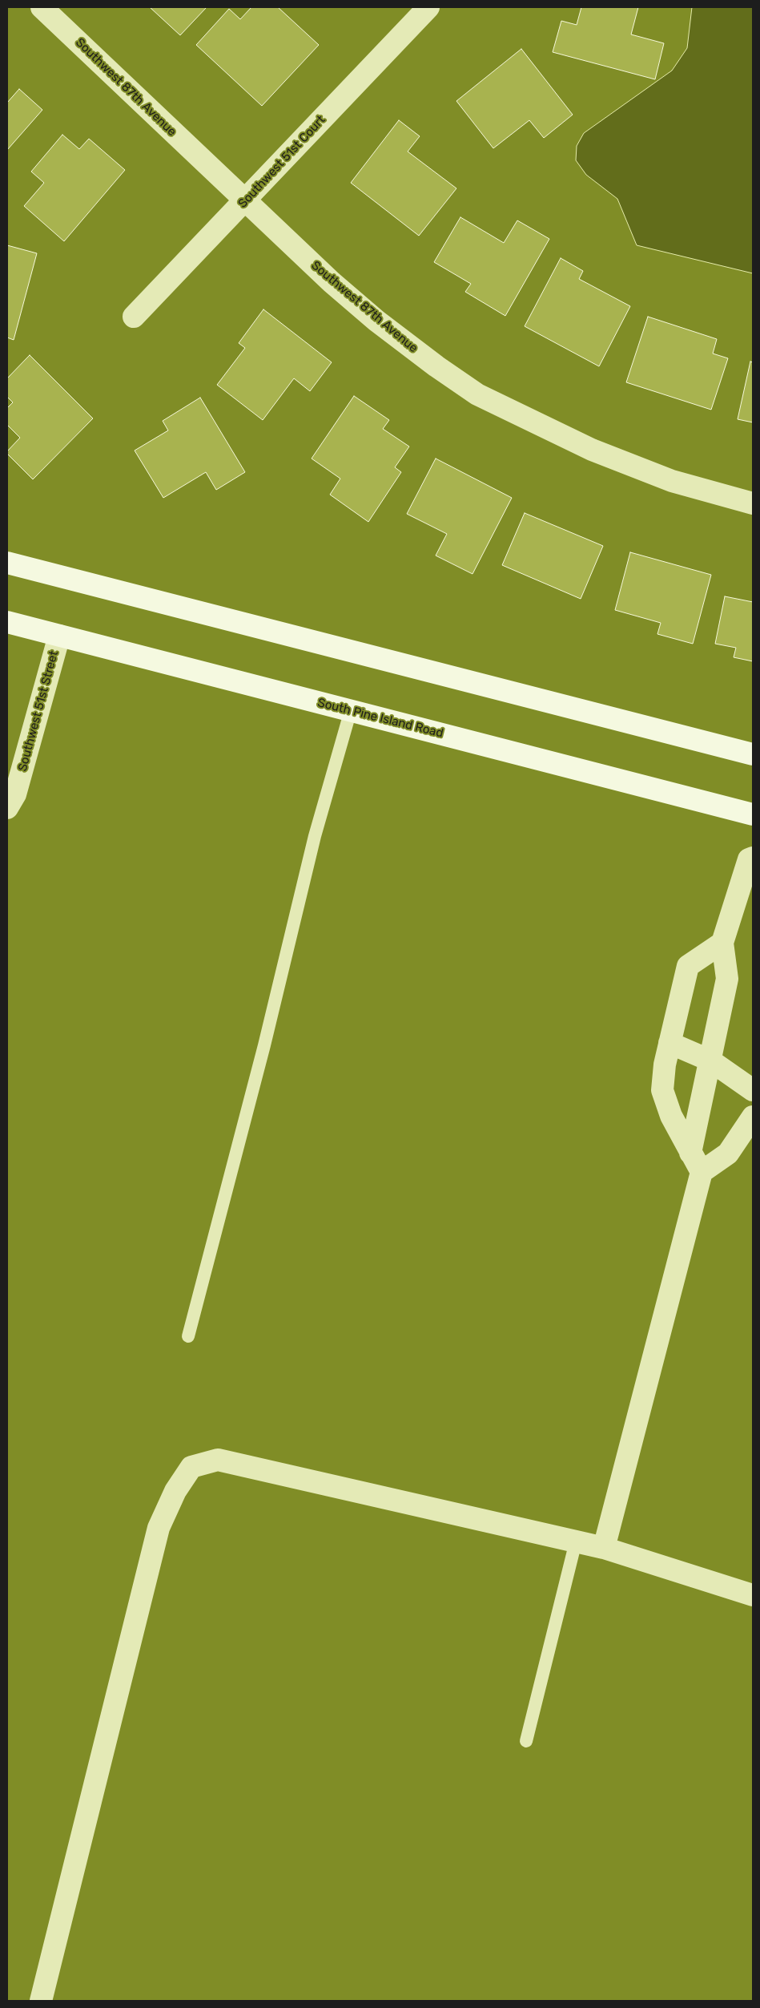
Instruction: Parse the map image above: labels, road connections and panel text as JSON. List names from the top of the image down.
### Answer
{
  "streets": {
    "main road": ["South Pine Island Road"],
    "street": ["Southwest 87th Avenue", "Southwest 51st Court", "Southwest 51st Street"]
  },
  "crossings": [
    ["Southwest 87th Avenue", "Southwest 51st Court"],
    ["Southwest 51st Street", "South Pine Island Road"]
  ]
}
